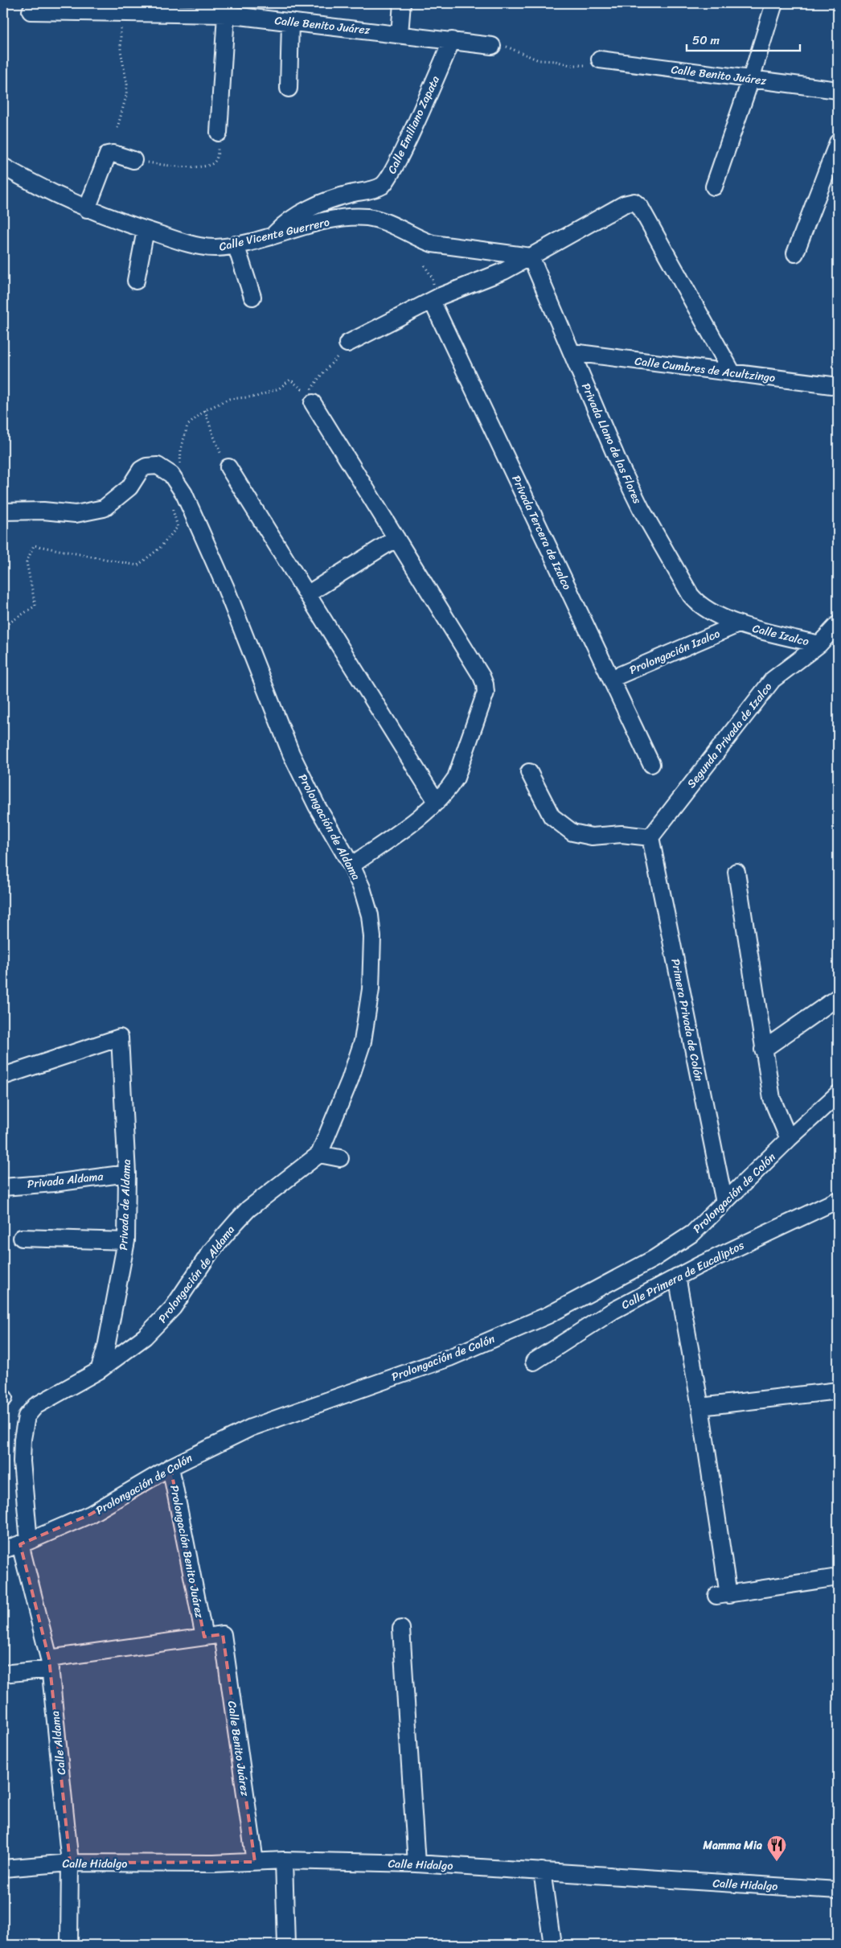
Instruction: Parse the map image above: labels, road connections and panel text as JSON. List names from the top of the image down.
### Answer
{
  "streets": {
    "street": [
      "Calle Benito Juárez",
      "Calle Emiliano Zapata",
      "Calle Vicente Guerrero",
      "Calle Cumbres de Acultzingo",
      "Privada Llano de las Flores",
      "Privada Tercera de Izalco",
      "Calle Izalco",
      "Prolongación Izalco",
      "Segunda Privada de Izalco",
      "Prolongación de Aldama",
      "Primera Privada de Colón",
      "Privada Aldama",
      "Prolongación de Colón",
      "Privada de Aldama",
      "Calle Primera de Eucaliptos",
      "Prolongación Benito Juárez",
      "Calle Aldama",
      "Calle Hidalgo"
    ]
  },
  "crossings": [
    ["Calle Benito Juárez", "Calle Emiliano Zapata"],
    ["Calle Benito Juárez", "Prolongación Benito Juárez"],
    ["Calle Benito Juárez", "Calle Hidalgo"],
    ["Calle Emiliano Zapata", "Calle Vicente Guerrero"],
    ["Calle Vicente Guerrero", "Privada Llano de las Flores"],
    ["Calle Cumbres de Acultzingo", "Privada Llano de las Flores"],
    ["Privada Llano de las Flores", "Calle Izalco"],
    ["Privada Llano de las Flores", "Prolongación Izalco"],
    ["Privada Tercera de Izalco", "Prolongación Izalco"],
    ["Calle Izalco", "Prolongación Izalco"],
    ["Calle Izalco", "Segunda Privada de Izalco"],
    ["Segunda Privada de Izalco", "Primera Privada de Colón"],
    ["Prolongación de Aldama", "Prolongación de Colón"],
    ["Prolongación de Aldama", "Privada de Aldama"],
    ["Prolongación de Aldama", "Calle Aldama"],
    ["Primera Privada de Colón", "Prolongación de Colón"],
    ["Privada Aldama", "Privada de Aldama"],
    ["Prolongación de Colón", "Prolongación Benito Juárez"],
    ["Prolongación de Colón", "Calle Aldama"],
    ["Calle Aldama", "Calle Hidalgo"]
  ],
  "places": {
    "restaurant": ["Mamma Mia"]
  },
  "scale_bar": "50 m"
}
